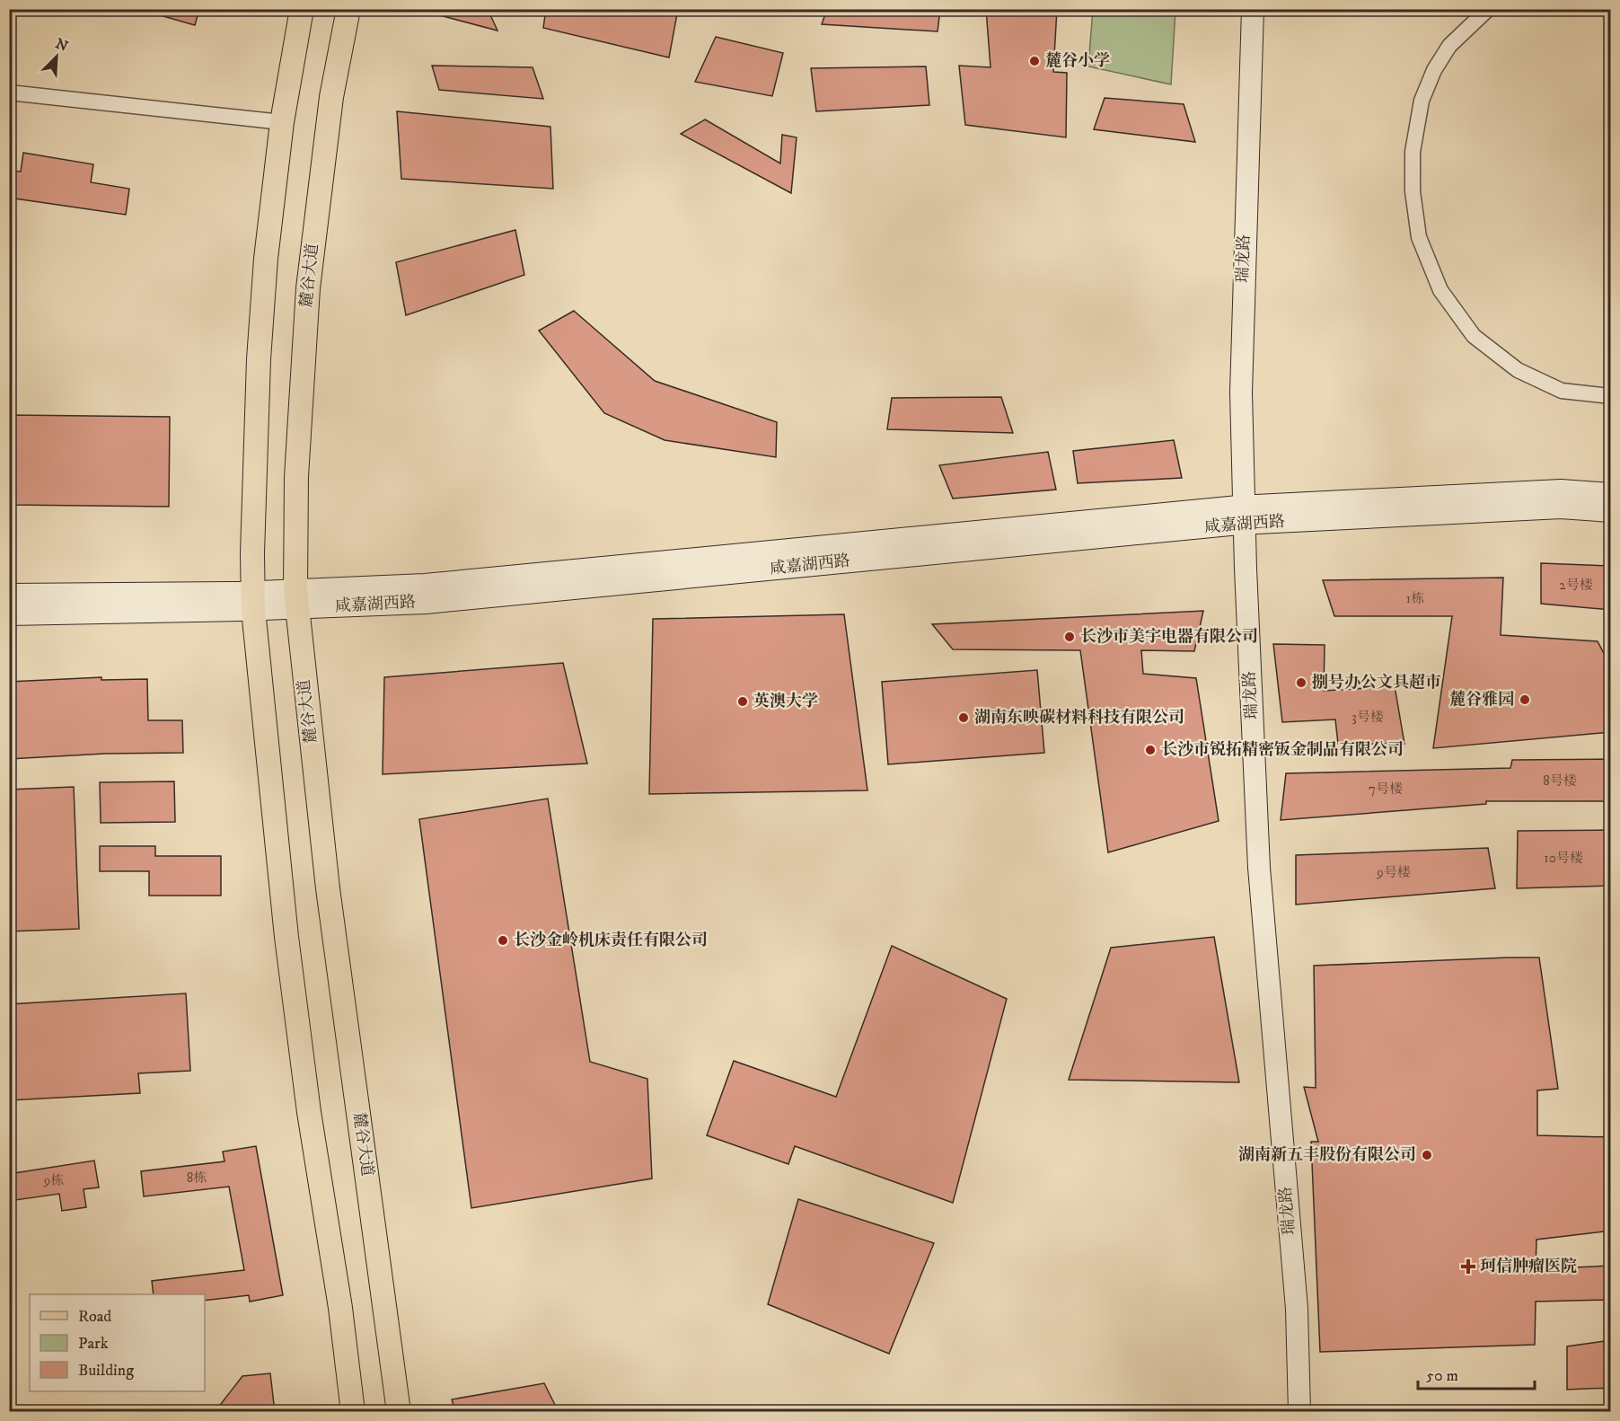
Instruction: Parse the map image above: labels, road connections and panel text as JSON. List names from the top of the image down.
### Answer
{
  "streets": {
    "main road": ["麓谷大道"],
    "street": ["瑞龙路", "咸嘉湖西路"]
  },
  "crossings": [
    ["瑞龙路", "咸嘉湖西路"],
    ["麓谷大道", "咸嘉湖西路"]
  ],
  "places": {
    "other": [
      "麓谷小学",
      "长沙市美宇电器有限公司",
      "捌号办公文具超市",
      "麓谷雅园",
      "英澳大学",
      "湖南东映碳材料科技有限公司",
      "长沙市锐拓精密钣金制品有限公司",
      "长沙金岭机床责任有限公司",
      "湖南新五丰股份有限公司"
    ],
    "health": ["珂信肿瘤医院"]
  },
  "house_numbers": [
    "2号楼",
    "1栋",
    "3号楼",
    "8号楼",
    "7号楼",
    "10号楼",
    "9号楼",
    "8栋",
    "9栋"
  ],
  "legend": ["Road", "Park", "Building"],
  "scale_bar": "50 m",
  "north": "top right"
}
